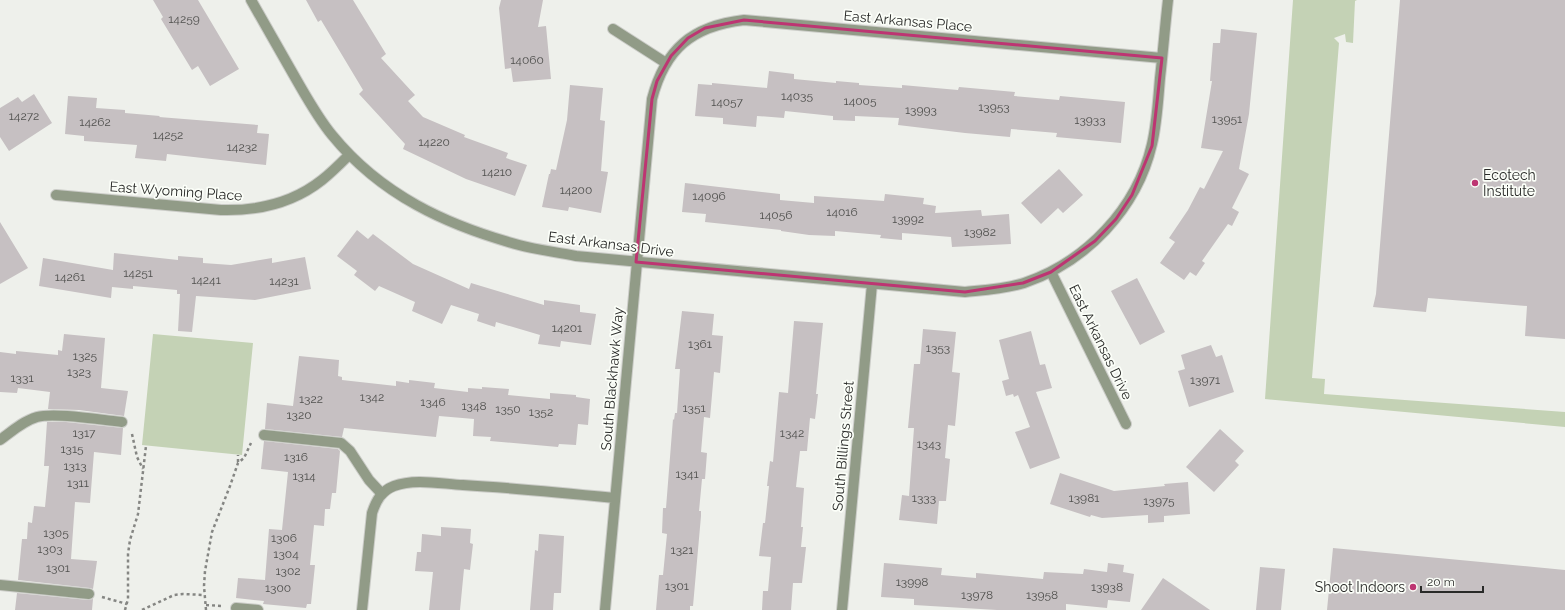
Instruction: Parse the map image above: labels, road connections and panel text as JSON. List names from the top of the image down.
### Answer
{
  "streets": {
    "street": [
      "East Arkansas Place",
      "East Wyoming Place",
      "East Arkansas Drive",
      "South Blackhawk Way",
      "South Billings Street"
    ]
  },
  "crossings": [
    ["East Arkansas Place", "East Arkansas Drive"],
    ["East Arkansas Place", "South Blackhawk Way"],
    ["East Wyoming Place", "East Arkansas Drive"],
    ["East Arkansas Drive", "South Blackhawk Way"],
    ["East Arkansas Drive", "South Billings Street"]
  ],
  "places": ["Ecotech Institute", "Shoot Indoors"],
  "house_numbers": [
    "14259",
    "14060",
    "14035",
    "14005",
    "14057",
    "13953",
    "13993",
    "14272",
    "13951",
    "13933",
    "14262",
    "14252",
    "14220",
    "14232",
    "14210",
    "14200",
    "14096",
    "14016",
    "14056",
    "13992",
    "13982",
    "14251",
    "14261",
    "14241",
    "14231",
    "14201",
    "1361",
    "1353",
    "1325",
    "1323",
    "1331",
    "13971",
    "1342",
    "1322",
    "1346",
    "1348",
    "1351",
    "1350",
    "1352",
    "1320",
    "1317",
    "1342",
    "1343",
    "1315",
    "1316",
    "1313",
    "1341",
    "1314",
    "1311",
    "1333",
    "13981",
    "13975",
    "1305",
    "1306",
    "1303",
    "1321",
    "1304",
    "1301",
    "1302",
    "13998",
    "1301",
    "13938",
    "1300",
    "13978",
    "13958"
  ],
  "scale_bar": "20 m"
}
